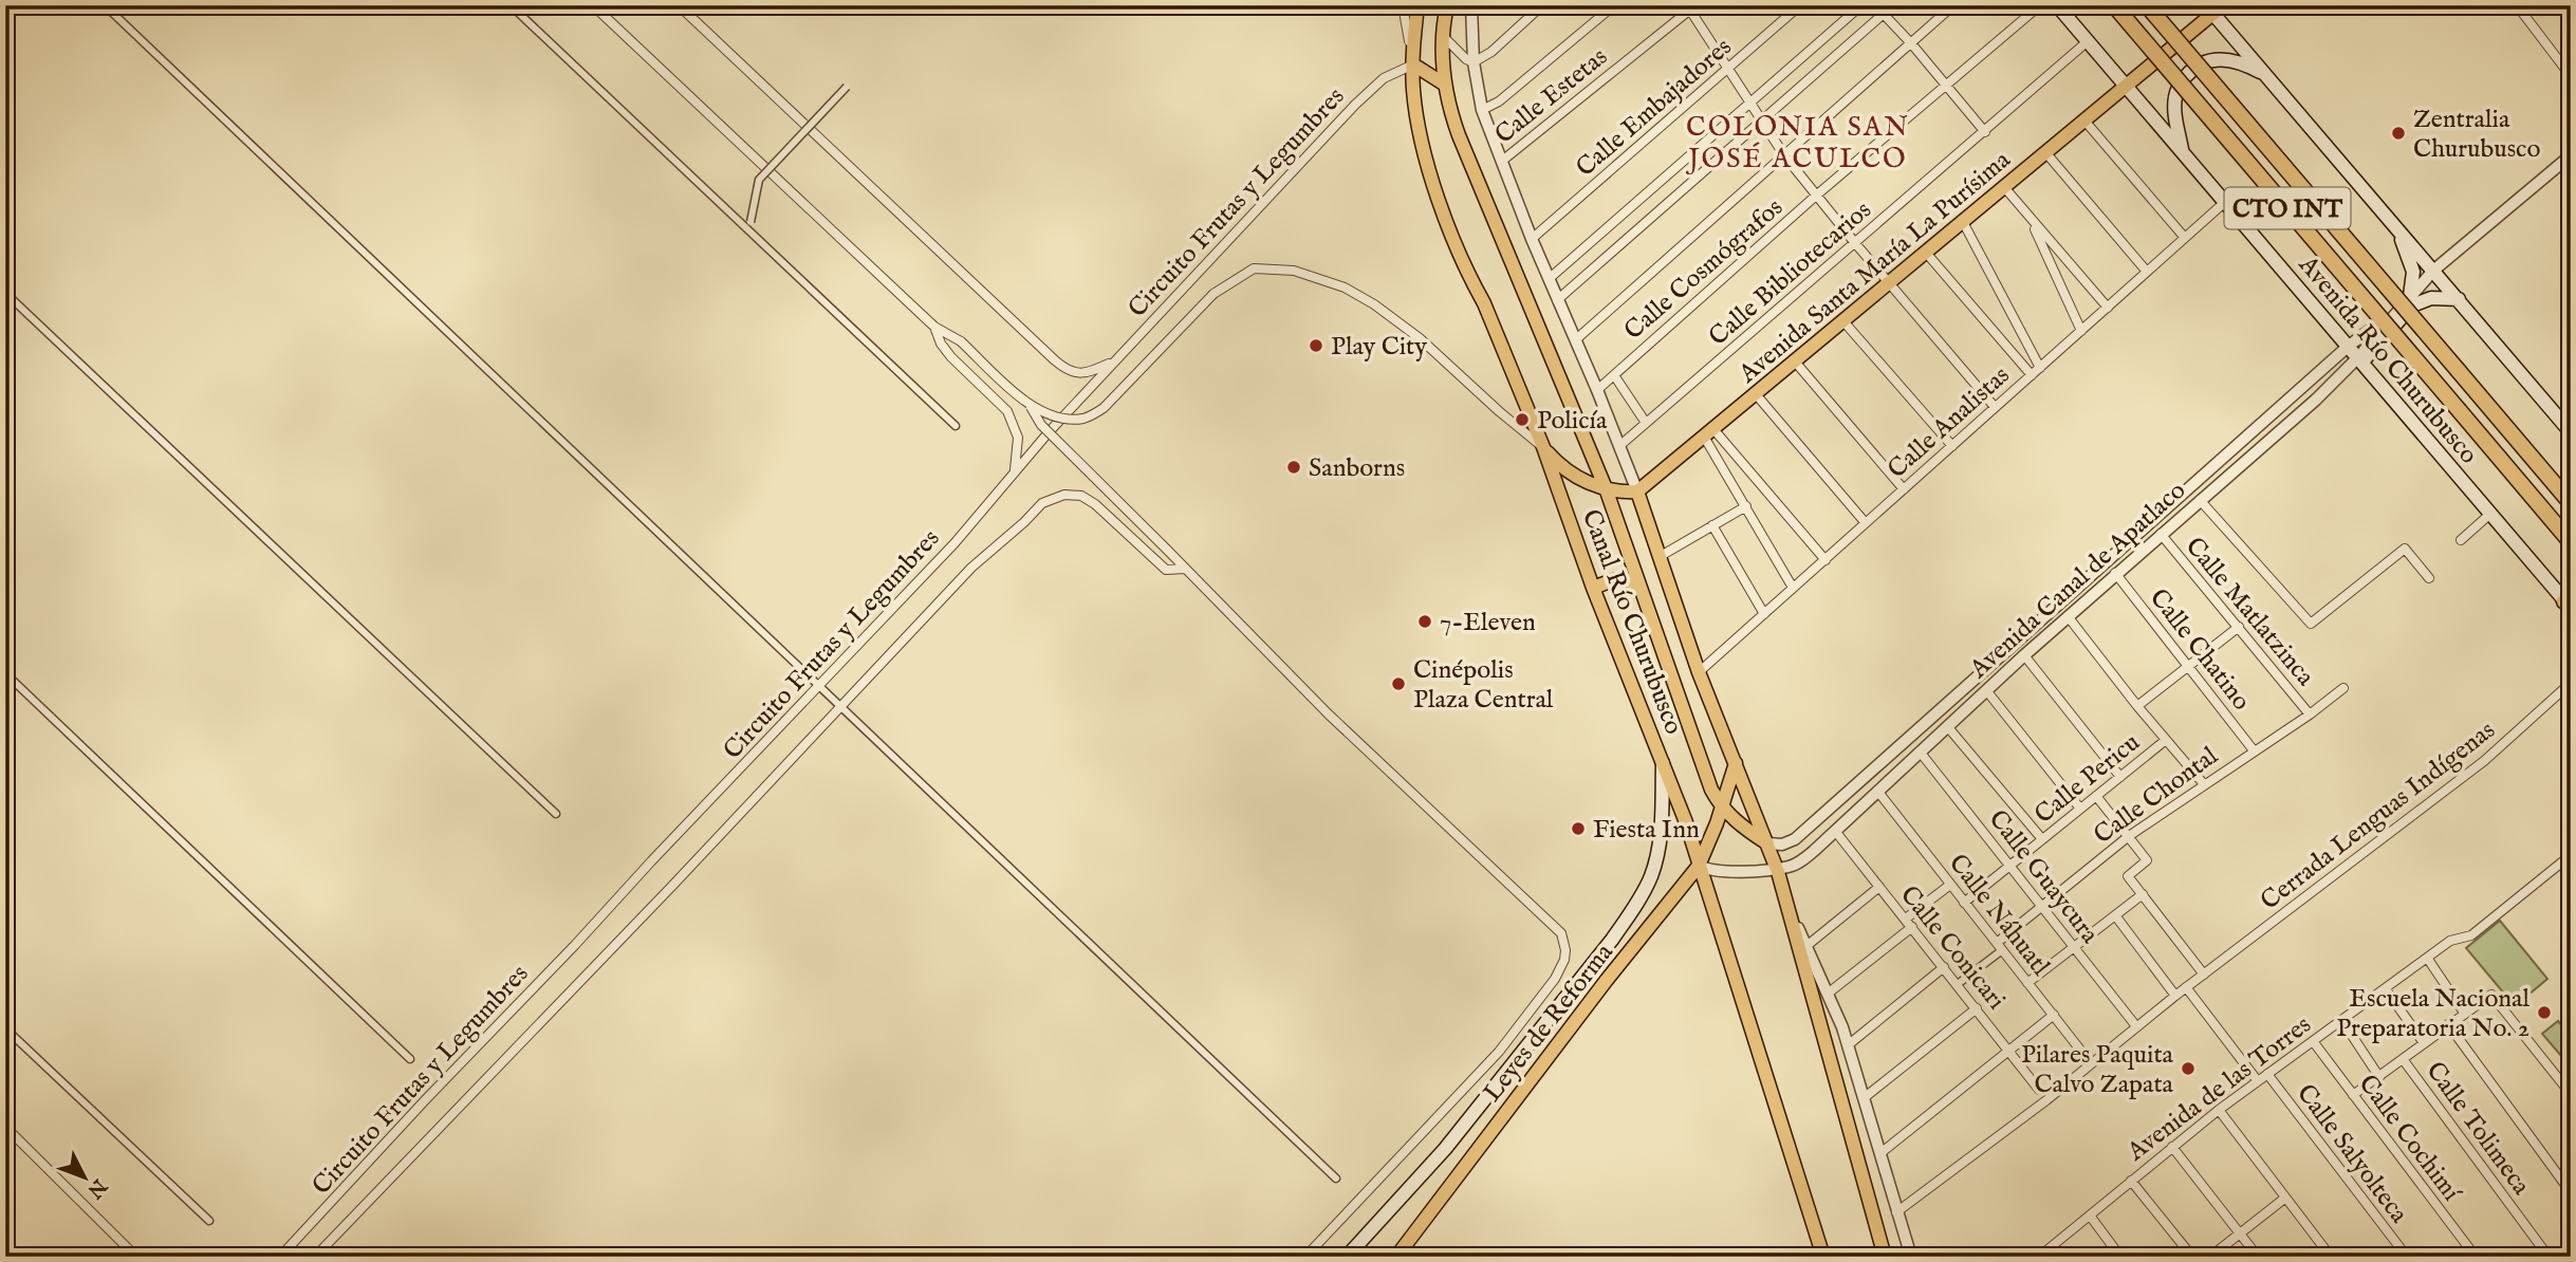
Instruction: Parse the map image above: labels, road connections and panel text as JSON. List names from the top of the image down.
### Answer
{
  "streets": {
    "highway": ["CTO INT"],
    "main road": [
      "Avenida Santa María La Purísima",
      "Avenida Río Churubusco",
      "Canal Río Churubusco",
      "Leyes de Reforma"
    ],
    "street": [
      "Calle Estetas",
      "Calle Embajadores",
      "Circuito Frutas y Legumbres",
      "Calle Cosmógrafos",
      "Calle Bibliotecarios",
      "Calle Analistas",
      "Avenida Canal de Apatlaco",
      "Calle Matlatzinca",
      "Calle Chatino",
      "Calle Pericu",
      "Calle Chontal",
      "Cerrada Lenguas Indígenas",
      "Calle Guaycura",
      "Calle Náhuatl",
      "Calle Conicari",
      "Avenida de las Torres",
      "Calle Tolimeca",
      "Calle Cochimí",
      "Calle Salyolteca"
    ]
  },
  "crossings": [
    ["Calle Estetas", "Canal Río Churubusco"],
    ["Calle Embajadores", "Canal Río Churubusco"],
    ["Circuito Frutas y Legumbres", "Canal Río Churubusco"],
    ["CTO INT", "Avenida Santa María La Purísima"],
    ["CTO INT", "Avenida Canal de Apatlaco"],
    ["Avenida Santa María La Purísima", "Avenida Río Churubusco"],
    ["Avenida Santa María La Purísima", "Canal Río Churubusco"],
    ["Calle Cosmógrafos", "Canal Río Churubusco"],
    ["Calle Bibliotecarios", "Avenida Río Churubusco"],
    ["Calle Bibliotecarios", "Canal Río Churubusco"],
    ["Avenida Río Churubusco", "Calle Analistas"],
    ["Avenida Río Churubusco", "Avenida Canal de Apatlaco"],
    ["Calle Analistas", "Canal Río Churubusco"],
    ["Avenida Canal de Apatlaco", "Calle Matlatzinca"],
    ["Avenida Canal de Apatlaco", "Canal Río Churubusco"],
    ["Avenida Canal de Apatlaco", "Calle Chatino"],
    ["Avenida Canal de Apatlaco", "Calle Guaycura"],
    ["Avenida Canal de Apatlaco", "Calle Náhuatl"],
    ["Avenida Canal de Apatlaco", "Calle Conicari"],
    ["Avenida Canal de Apatlaco", "Leyes de Reforma"],
    ["Calle Matlatzinca", "Calle Chontal"],
    ["Canal Río Churubusco", "Cerrada Lenguas Indígenas"],
    ["Canal Río Churubusco", "Leyes de Reforma"],
    ["Calle Chatino", "Calle Chontal"],
    ["Calle Pericu", "Calle Guaycura"],
    ["Calle Pericu", "Calle Náhuatl"],
    ["Calle Chontal", "Calle Guaycura"],
    ["Calle Chontal", "Calle Náhuatl"],
    ["Cerrada Lenguas Indígenas", "Calle Guaycura"],
    ["Cerrada Lenguas Indígenas", "Calle Náhuatl"],
    ["Cerrada Lenguas Indígenas", "Calle Salyolteca"],
    ["Avenida de las Torres", "Calle Cochimí"],
    ["Avenida de las Torres", "Calle Salyolteca"]
  ],
  "districts": ["COLONIA SAN JOSÉ ACULCO"],
  "places": [
    "Zentralia Churubusco",
    "Play City",
    "Policía",
    "Sanborns",
    "7-Eleven",
    "Cinépolis Plaza Central",
    "Fiesta Inn",
    "Escuela Nacional Preparatoria No. 2",
    "Pilares Paquita Calvo Zapata"
  ],
  "north": "bottom right"
}
